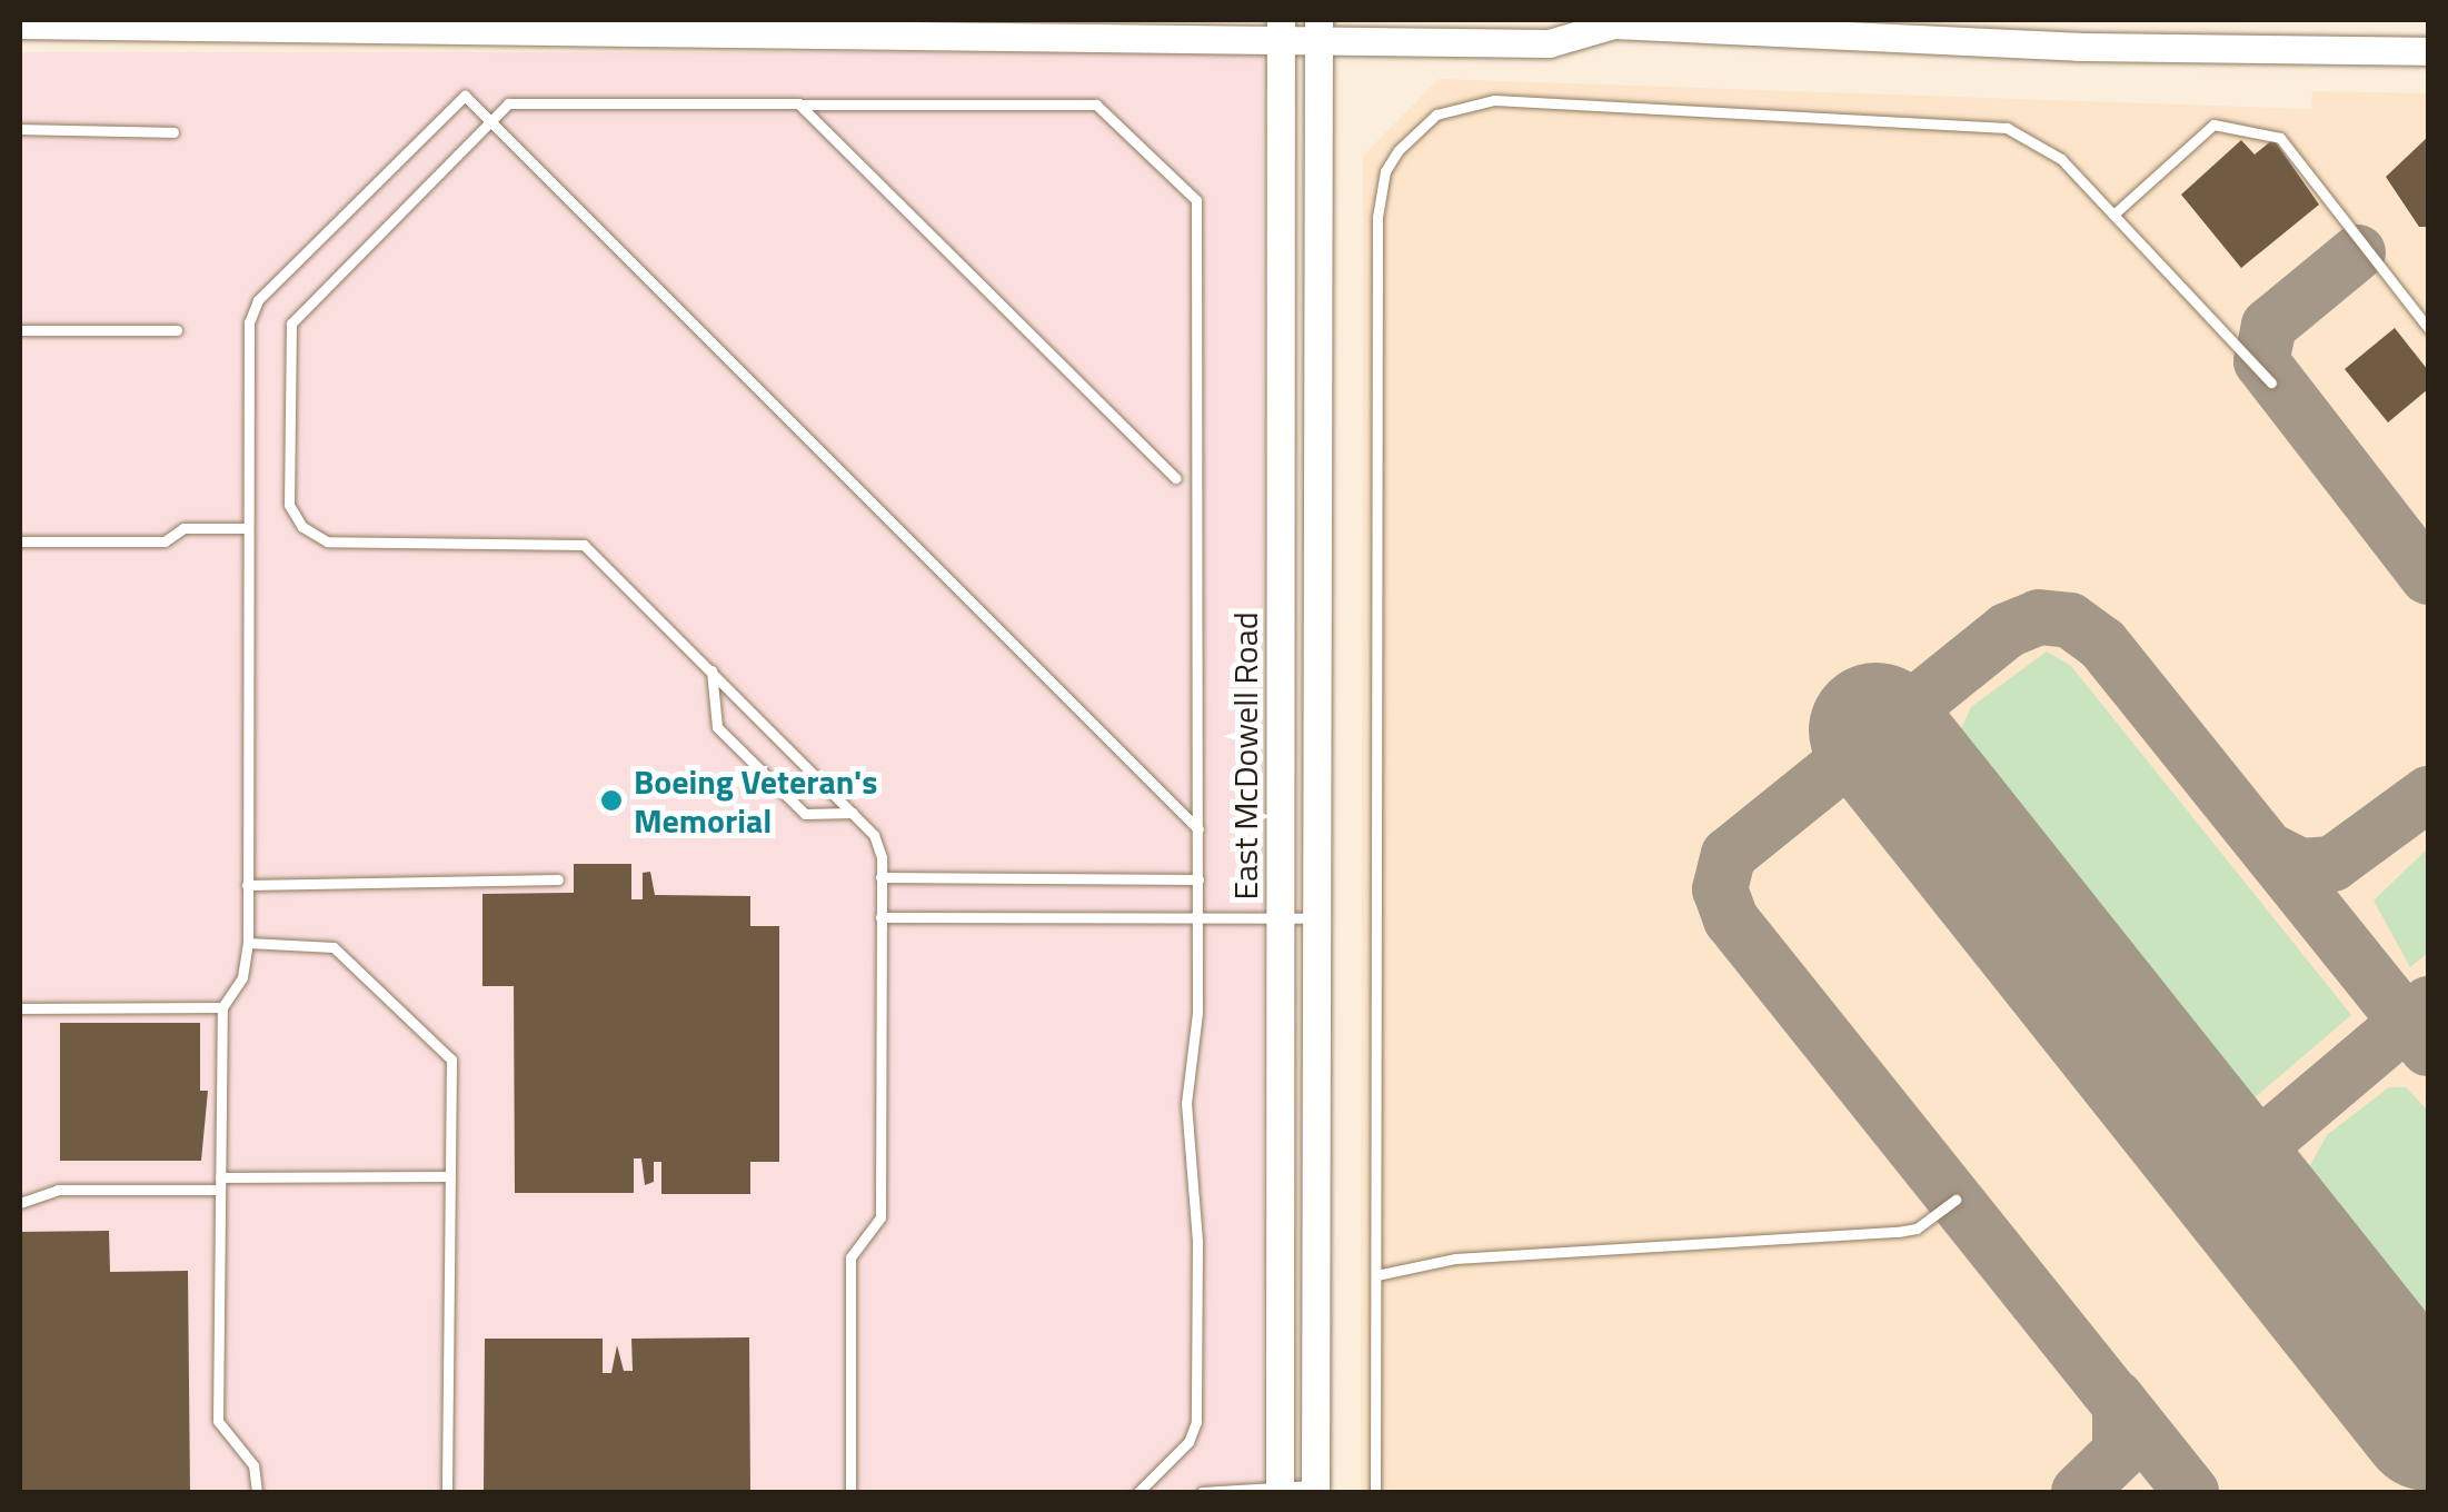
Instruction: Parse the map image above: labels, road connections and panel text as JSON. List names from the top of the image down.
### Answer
{
  "streets": {
    "main road": ["East McDowell Road"]
  },
  "places": ["Boeing Veteran's Memorial"]
}
